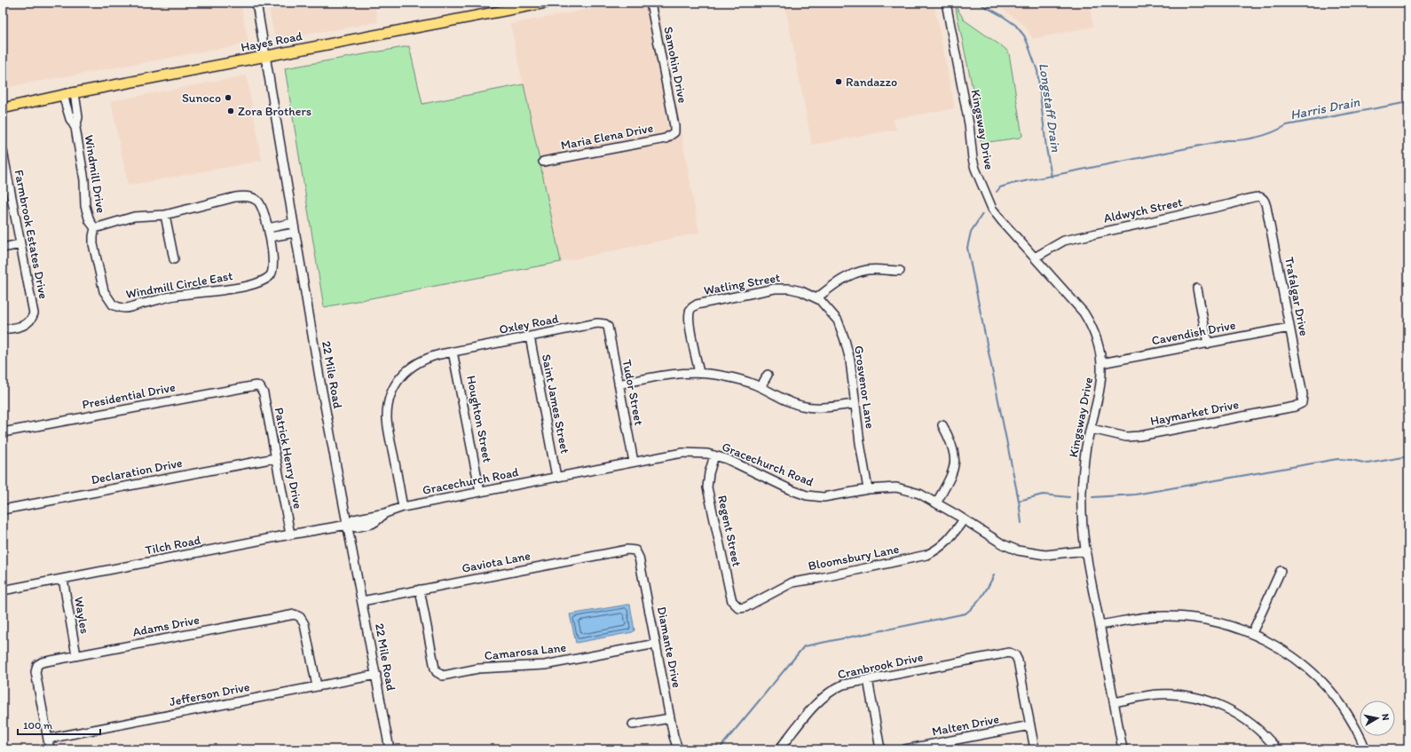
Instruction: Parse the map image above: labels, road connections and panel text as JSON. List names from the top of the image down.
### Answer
{
  "streets": {
    "main road": ["Hayes Road"],
    "street": [
      "Samohin Drive",
      "Kingsway Drive",
      "Maria Elena Drive",
      "Windmill Drive",
      "Aldwych Street",
      "Farmbrook Estates Drive",
      "Watling Street",
      "Windmill Circle East",
      "Trafalgar Drive",
      "Oxley Road",
      "Cavendish Drive",
      "22 Mile Road",
      "Grosvenor Lane",
      "Tudor Street",
      "Presidential Drive",
      "Saint James Street",
      "Haymarket Drive",
      "Houghton Street",
      "Patrick Henry Drive",
      "Gracechurch Road",
      "Declaration Drive",
      "Regent Street",
      "Tilch Road",
      "Bloomsbury Lane",
      "Gaviota Lane",
      "Wayles",
      "Adams Drive",
      "Diamante Drive",
      "Camarosa Lane",
      "Cranbrook Drive",
      "Jefferson Drive",
      "Malten Drive"
    ]
  },
  "crossings": [
    ["Hayes Road", "Windmill Drive"],
    ["Hayes Road", "22 Mile Road"],
    ["Samohin Drive", "Maria Elena Drive"],
    ["Kingsway Drive", "Aldwych Street"],
    ["Kingsway Drive", "Cavendish Drive"],
    ["Kingsway Drive", "Haymarket Drive"],
    ["Kingsway Drive", "Gracechurch Road"],
    ["Windmill Drive", "Windmill Circle East"],
    ["Aldwych Street", "Trafalgar Drive"],
    ["Watling Street", "Grosvenor Lane"],
    ["Trafalgar Drive", "Cavendish Drive"],
    ["Trafalgar Drive", "Haymarket Drive"],
    ["Oxley Road", "Tudor Street"],
    ["Oxley Road", "Saint James Street"],
    ["Oxley Road", "Houghton Street"],
    ["Oxley Road", "Gracechurch Road"],
    ["22 Mile Road", "Gracechurch Road"],
    ["22 Mile Road", "Tilch Road"],
    ["22 Mile Road", "Gaviota Lane"],
    ["22 Mile Road", "Jefferson Drive"],
    ["Grosvenor Lane", "Gracechurch Road"],
    ["Tudor Street", "Gracechurch Road"],
    ["Presidential Drive", "Patrick Henry Drive"],
    ["Saint James Street", "Gracechurch Road"],
    ["Houghton Street", "Gracechurch Road"],
    ["Patrick Henry Drive", "Declaration Drive"],
    ["Patrick Henry Drive", "Tilch Road"],
    ["Gracechurch Road", "Regent Street"],
    ["Gracechurch Road", "Tilch Road"],
    ["Gracechurch Road", "Bloomsbury Lane"],
    ["Regent Street", "Bloomsbury Lane"],
    ["Tilch Road", "Wayles"],
    ["Gaviota Lane", "Diamante Drive"],
    ["Gaviota Lane", "Camarosa Lane"],
    ["Wayles", "Adams Drive"],
    ["Adams Drive", "Jefferson Drive"],
    ["Diamante Drive", "Camarosa Lane"],
    ["Cranbrook Drive", "Malten Drive"]
  ],
  "water": ["Longstaff Drain", "Harris Drain"],
  "places": ["Randazzo", "Sunoco", "Zora Brothers"],
  "scale_bar": "100 m",
  "north": "right"
}
